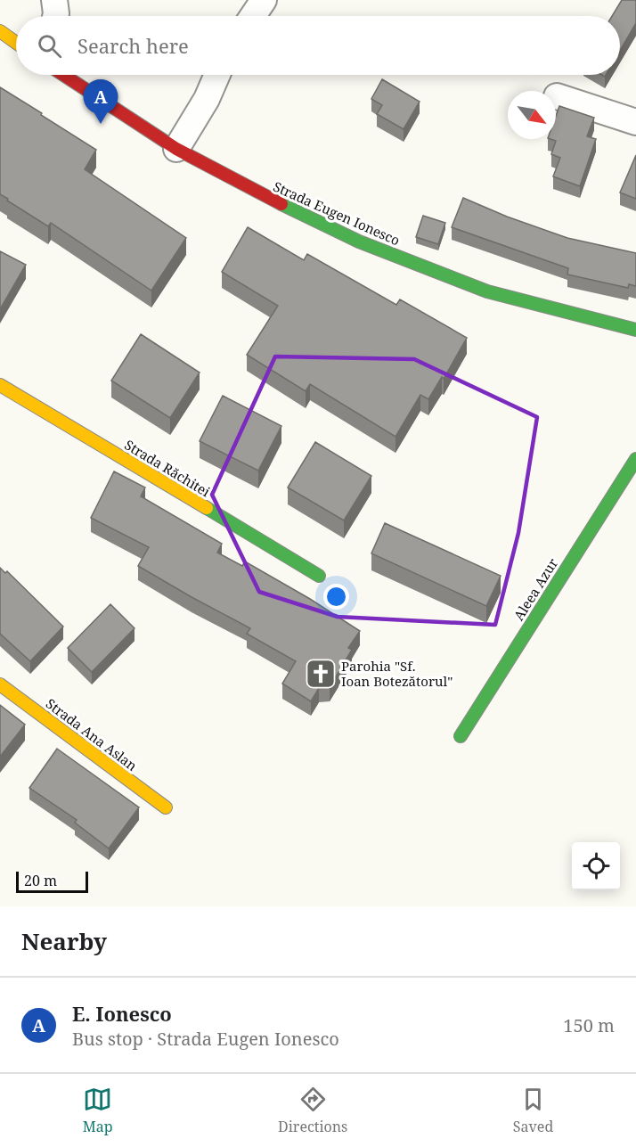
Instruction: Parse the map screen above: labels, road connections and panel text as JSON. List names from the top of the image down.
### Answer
{
  "streets": {
    "street": [
      "Strada Eugen Ionesco",
      "Strada Răchitei",
      "Aleea Azur",
      "Strada Ana Aslan"
    ]
  },
  "places": {
    "church": ["Parohia \"Sf. Ioan Botezătorul\""]
  },
  "scale_bar": "20 m",
  "north": "bottom right",
  "page": {
    "search": "Search here",
    "pins": "A",
    "scale": "20 m",
    "heading": "Nearby",
    "list": [
      {
        "mark": "A",
        "name": "E. Ionesco",
        "note": "Bus stop · Strada Eugen Ionesco",
        "value": "150 m"
      }
    ],
    "nav": ["Map", "Directions", "Saved"]
  }
}
